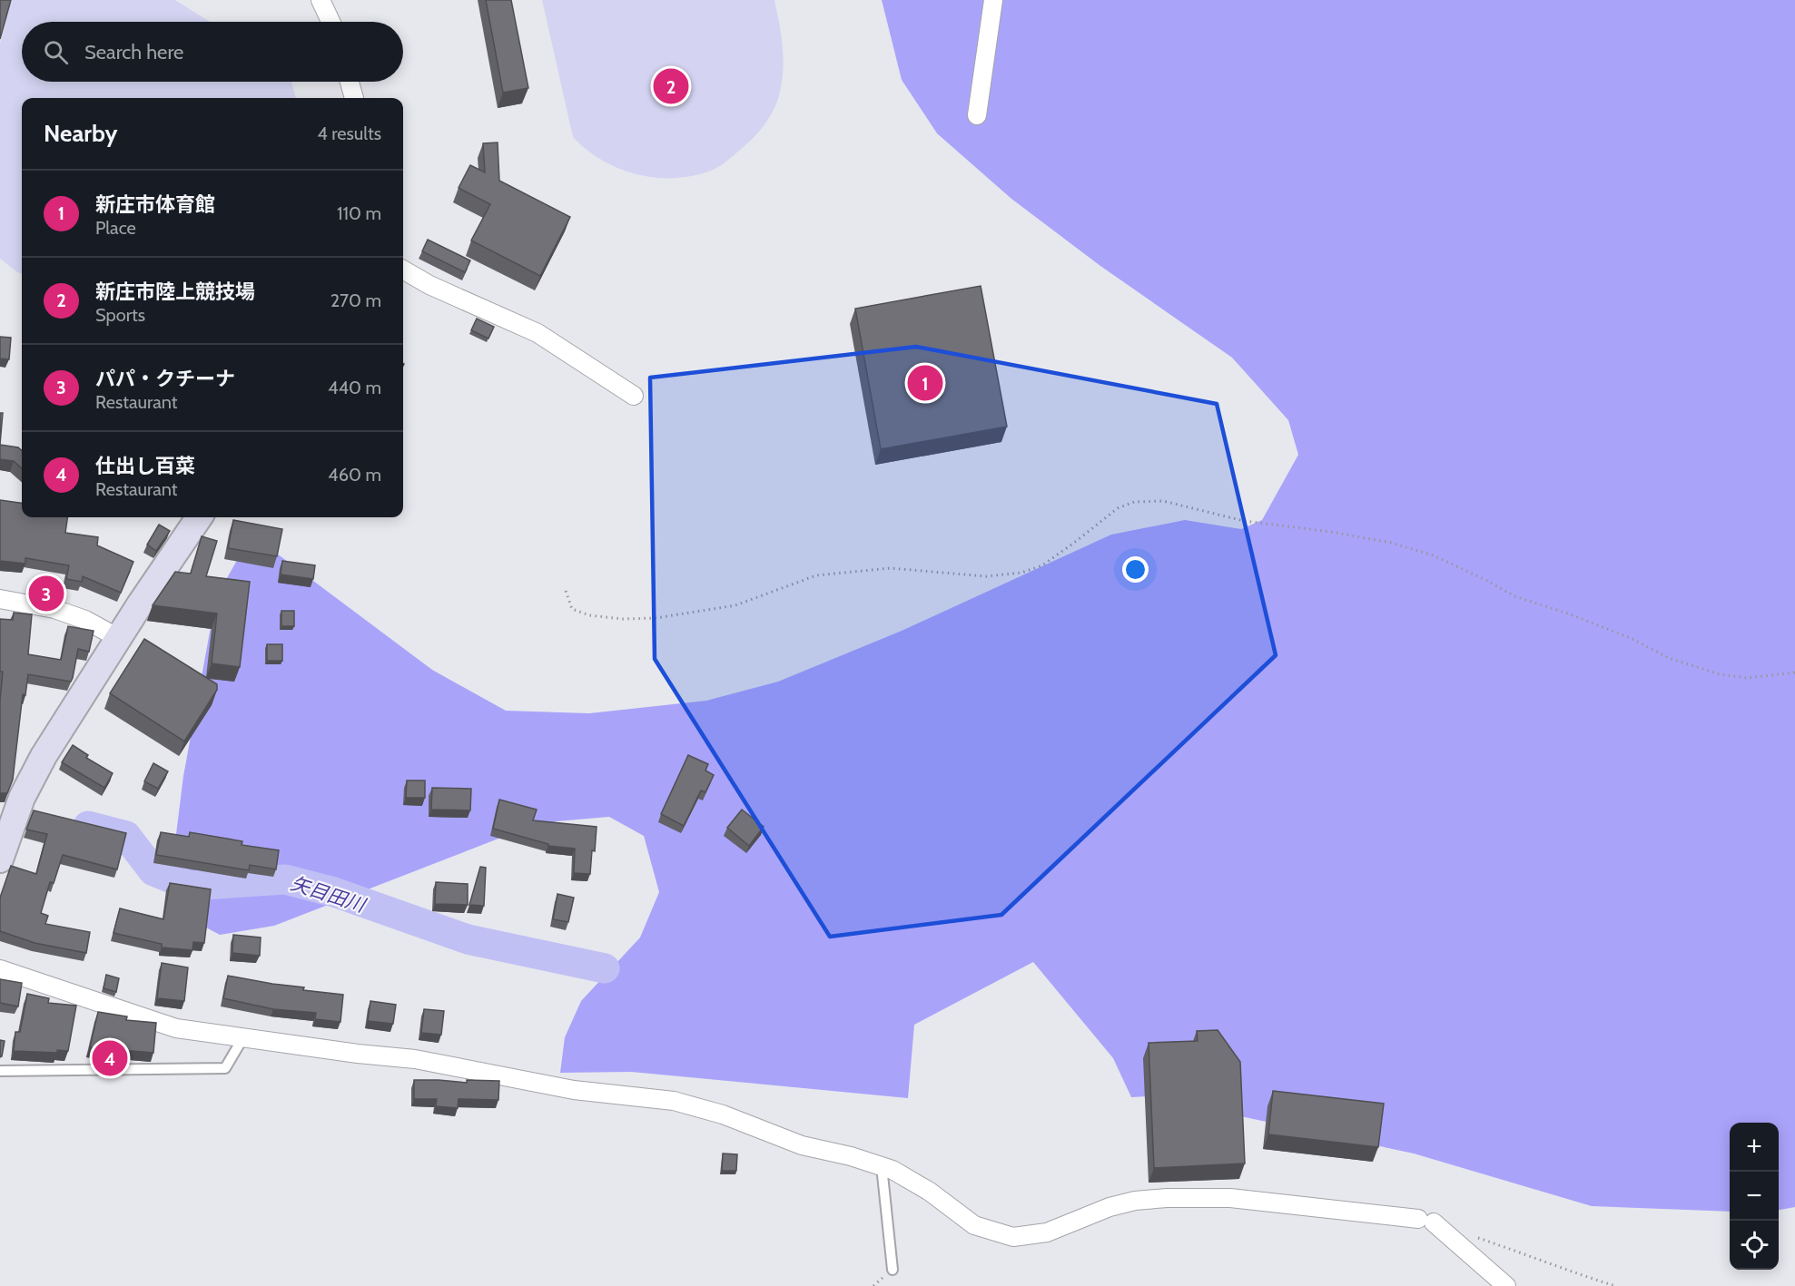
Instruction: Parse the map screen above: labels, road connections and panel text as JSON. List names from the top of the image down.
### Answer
{
  "water": ["矢目田川"],
  "page": {
    "search": "Search here",
    "pins": [
      "2",
      "1",
      "3",
      "4"
    ],
    "heading": ["Nearby", "4 results"],
    "list": [
      {
        "mark": "1",
        "name": "新庄市体育館",
        "note": "Place",
        "value": "110 m"
      },
      {
        "mark": "2",
        "name": "新庄市陸上競技場",
        "note": "Sports",
        "value": "270 m"
      },
      {
        "mark": "3",
        "name": "パパ・クチーナ",
        "note": "Restaurant",
        "value": "440 m"
      },
      {
        "mark": "4",
        "name": "仕出し百菜",
        "note": "Restaurant",
        "value": "460 m"
      }
    ],
    "map_buttons": ["+", "−"]
  }
}
